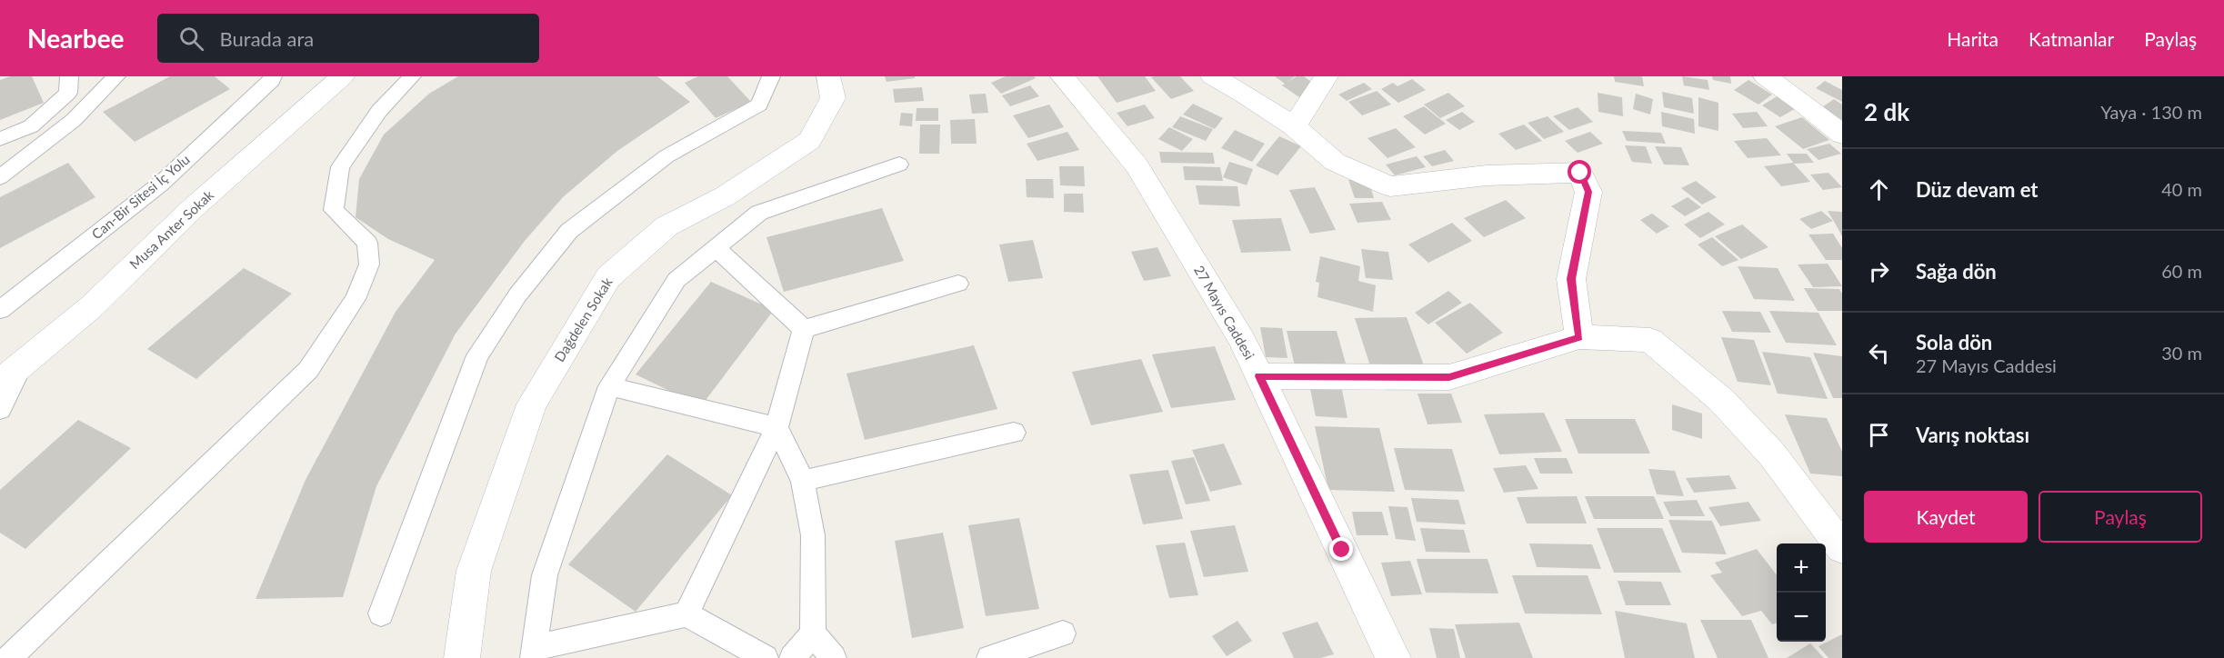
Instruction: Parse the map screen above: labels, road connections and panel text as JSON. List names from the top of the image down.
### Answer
{
  "streets": {
    "street": ["Musa Anter Sokak", "27 Mayıs Caddesi", "Dağdelen Sokak"],
    "lane": ["Can-Bir Sitesi İç Yolu"]
  },
  "page": {
    "header": "Nearbee",
    "search": "Burada ara",
    "nav": ["Harita", "Katmanlar", "Paylaş"],
    "heading": ["2 dk", "Yaya · 130 m"],
    "list": [
      ["Düz devam et", "40 m"],
      ["Sağa dön", "60 m"],
      ["Sola dön", "27 Mayıs Caddesi", "30 m"],
      "Varış noktası"
    ],
    "buttons": ["Kaydet", "Paylaş"],
    "map_buttons": ["+", "−"]
  }
}
